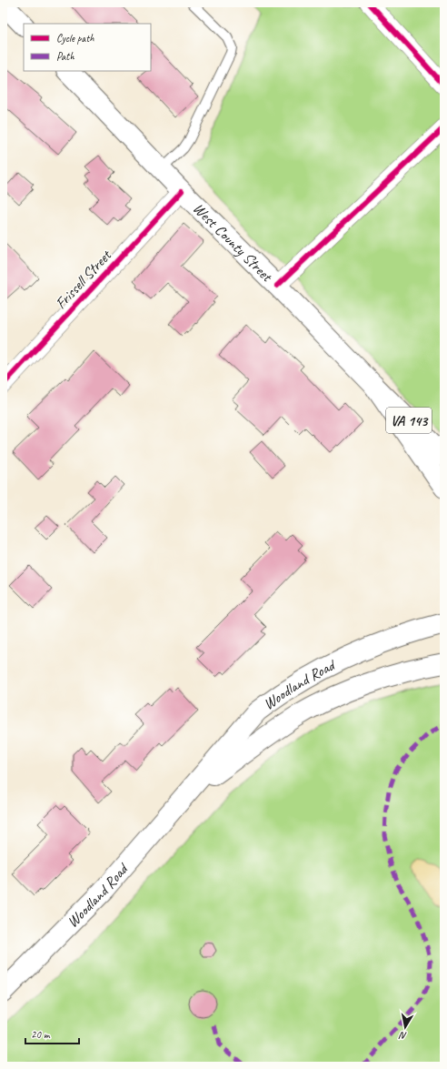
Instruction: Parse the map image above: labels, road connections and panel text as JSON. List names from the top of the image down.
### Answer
{
  "streets": {
    "main road": ["West County Street", "VA 143", "Woodland Road"],
    "street": ["Frissell Street"]
  },
  "crossings": [
    ["West County Street", "Frissell Street"],
    ["West County Street", "VA 143"]
  ],
  "legend": ["Cycle path", "Path"],
  "scale_bar": "20 m",
  "north": "bottom"
}
